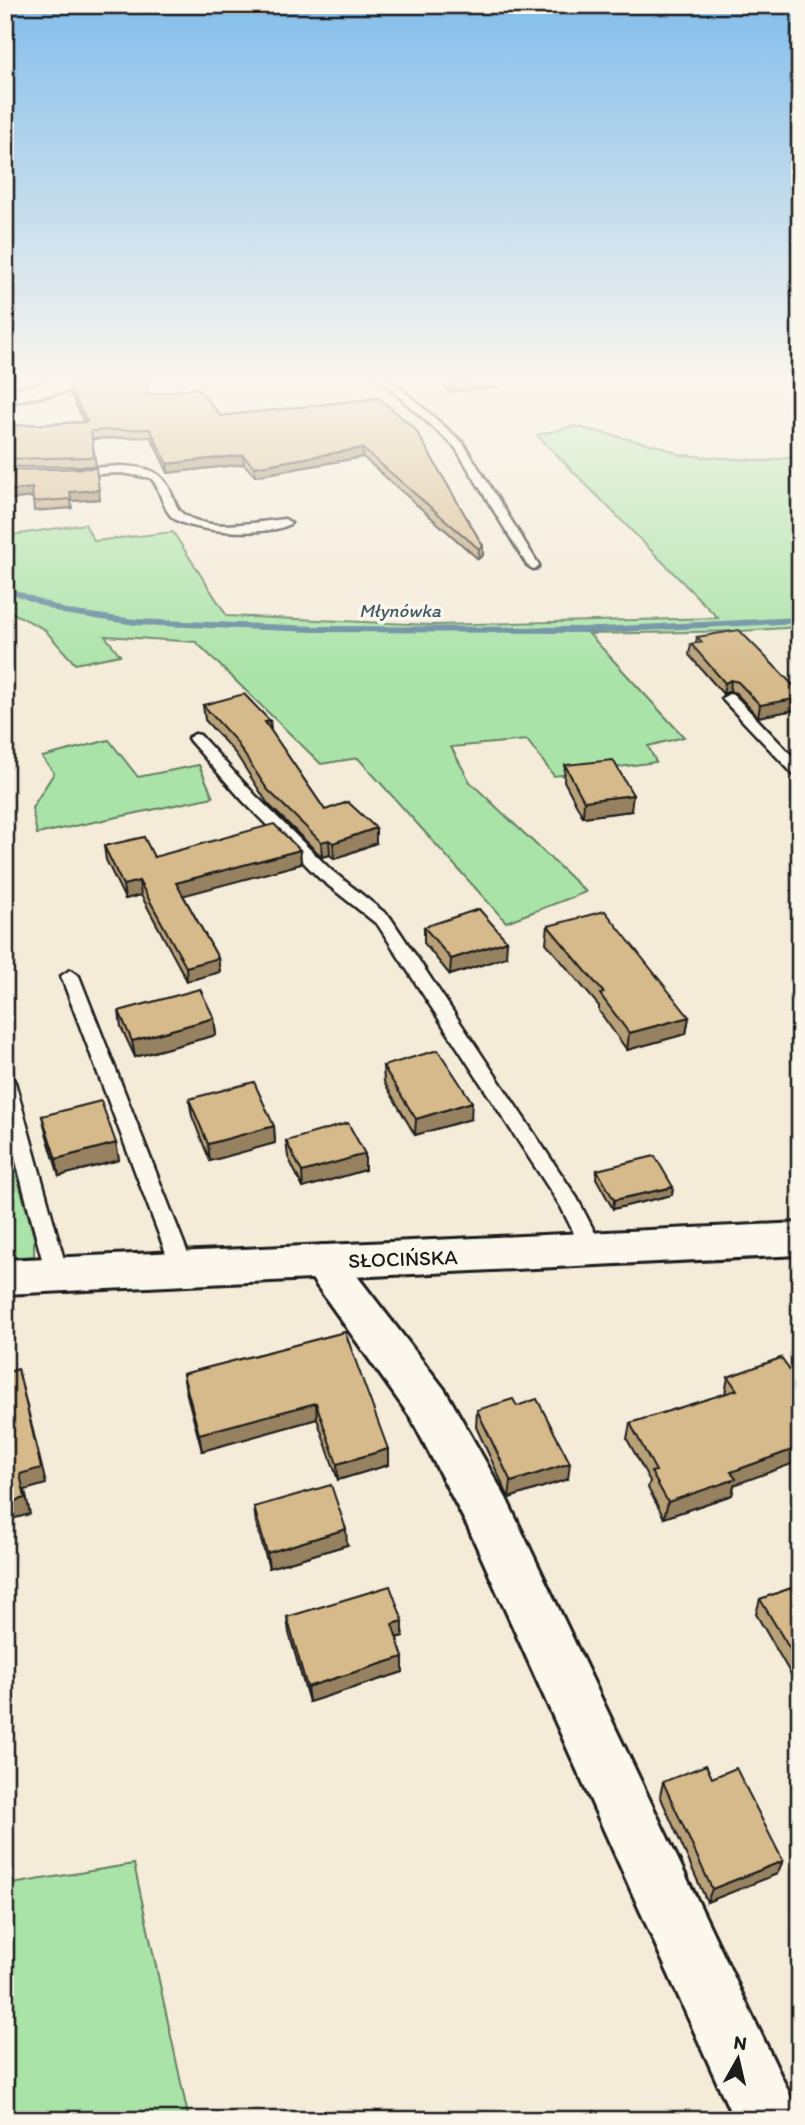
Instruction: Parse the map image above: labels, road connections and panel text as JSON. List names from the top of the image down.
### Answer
{
  "streets": {
    "street": ["SŁOCIŃSKA"]
  },
  "water": ["Młynówka"],
  "north": "top"
}
